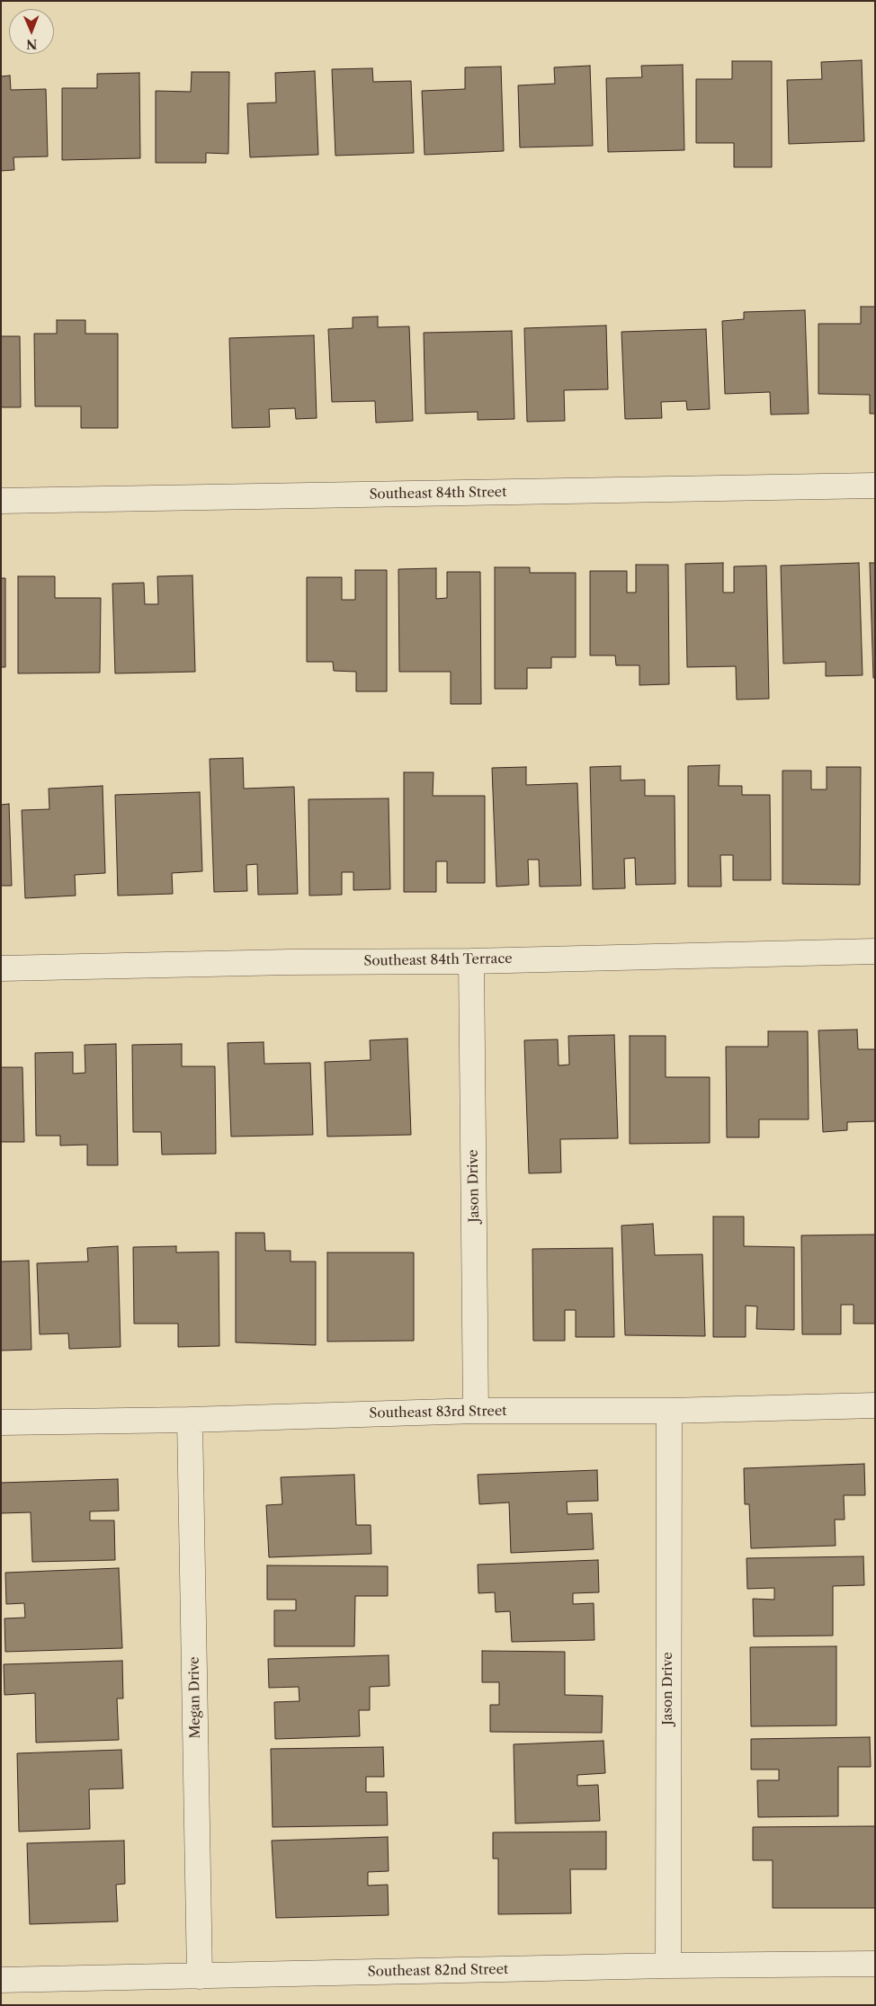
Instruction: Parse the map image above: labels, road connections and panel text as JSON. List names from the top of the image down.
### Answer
{
  "streets": {
    "street": [
      "Southeast 84th Street",
      "Southeast 84th Terrace",
      "Jason Drive",
      "Southeast 83rd Street",
      "Megan Drive",
      "Southeast 82nd Street"
    ]
  },
  "crossings": [
    ["Southeast 84th Terrace", "Jason Drive"],
    ["Jason Drive", "Southeast 83rd Street"],
    ["Jason Drive", "Southeast 82nd Street"],
    ["Southeast 83rd Street", "Megan Drive"],
    ["Megan Drive", "Southeast 82nd Street"]
  ],
  "north": "bottom"
}
